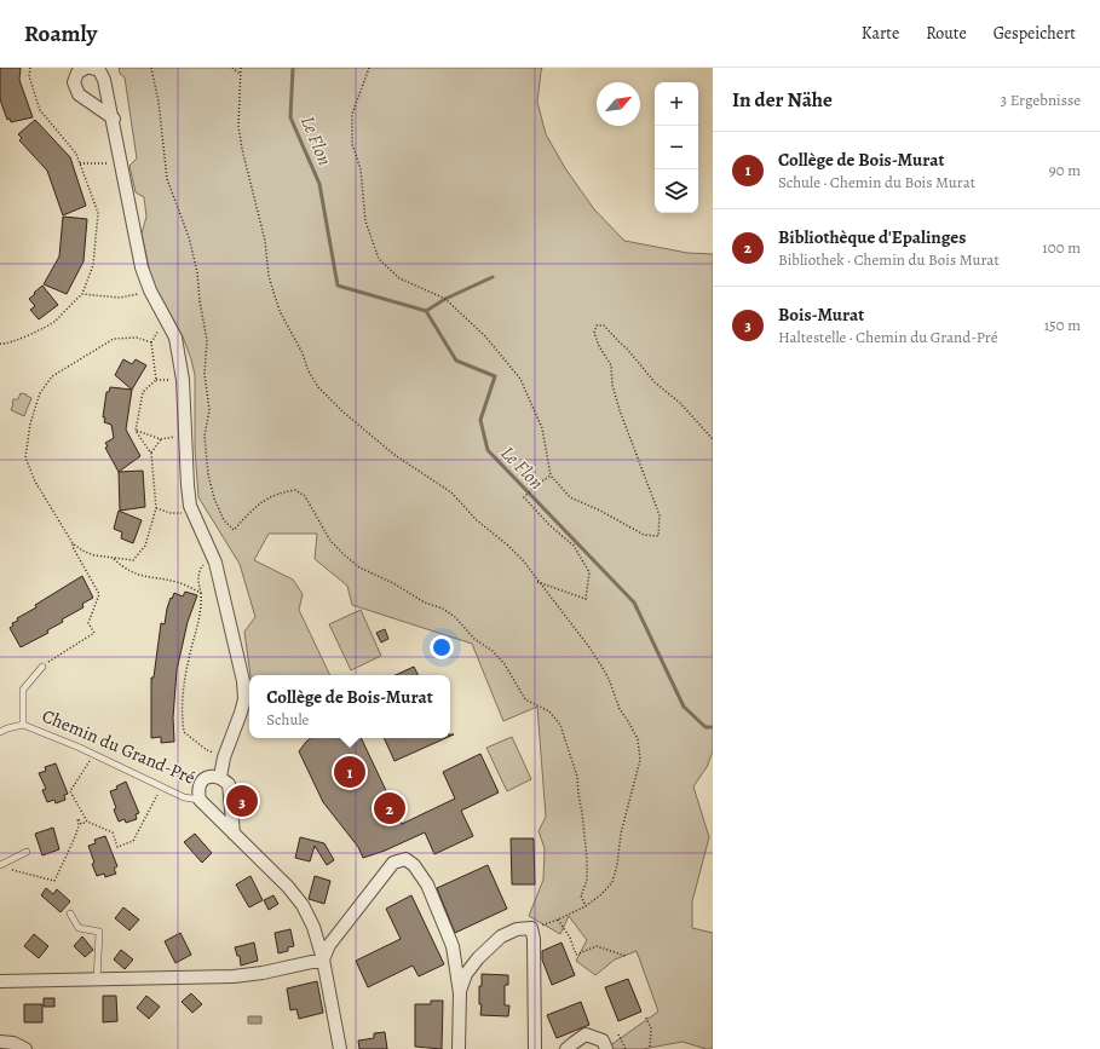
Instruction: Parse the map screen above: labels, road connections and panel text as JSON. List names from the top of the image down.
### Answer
{
  "streets": {
    "street": ["Chemin du Grand-Pré"]
  },
  "water": ["Le Flon"],
  "north": "top right",
  "page": {
    "header": "Roamly",
    "nav": ["Karte", "Route", "Gespeichert"],
    "heading": ["In der Nähe", "3 Ergebnisse"],
    "map_buttons": ["+", "−"],
    "list": [
      {
        "mark": "1",
        "name": "Collège de Bois-Murat",
        "note": "Schule · Chemin du Bois Murat",
        "value": "90 m"
      },
      {
        "mark": "2",
        "name": "Bibliothèque d'Epalinges",
        "note": "Bibliothek · Chemin du Bois Murat",
        "value": "100 m"
      },
      {
        "mark": "3",
        "name": "Bois-Murat",
        "note": "Haltestelle · Chemin du Grand-Pré",
        "value": "150 m"
      }
    ],
    "popup": ["Collège de Bois-Murat", "Schule"],
    "pins": ["1", "3", "2"]
  }
}
